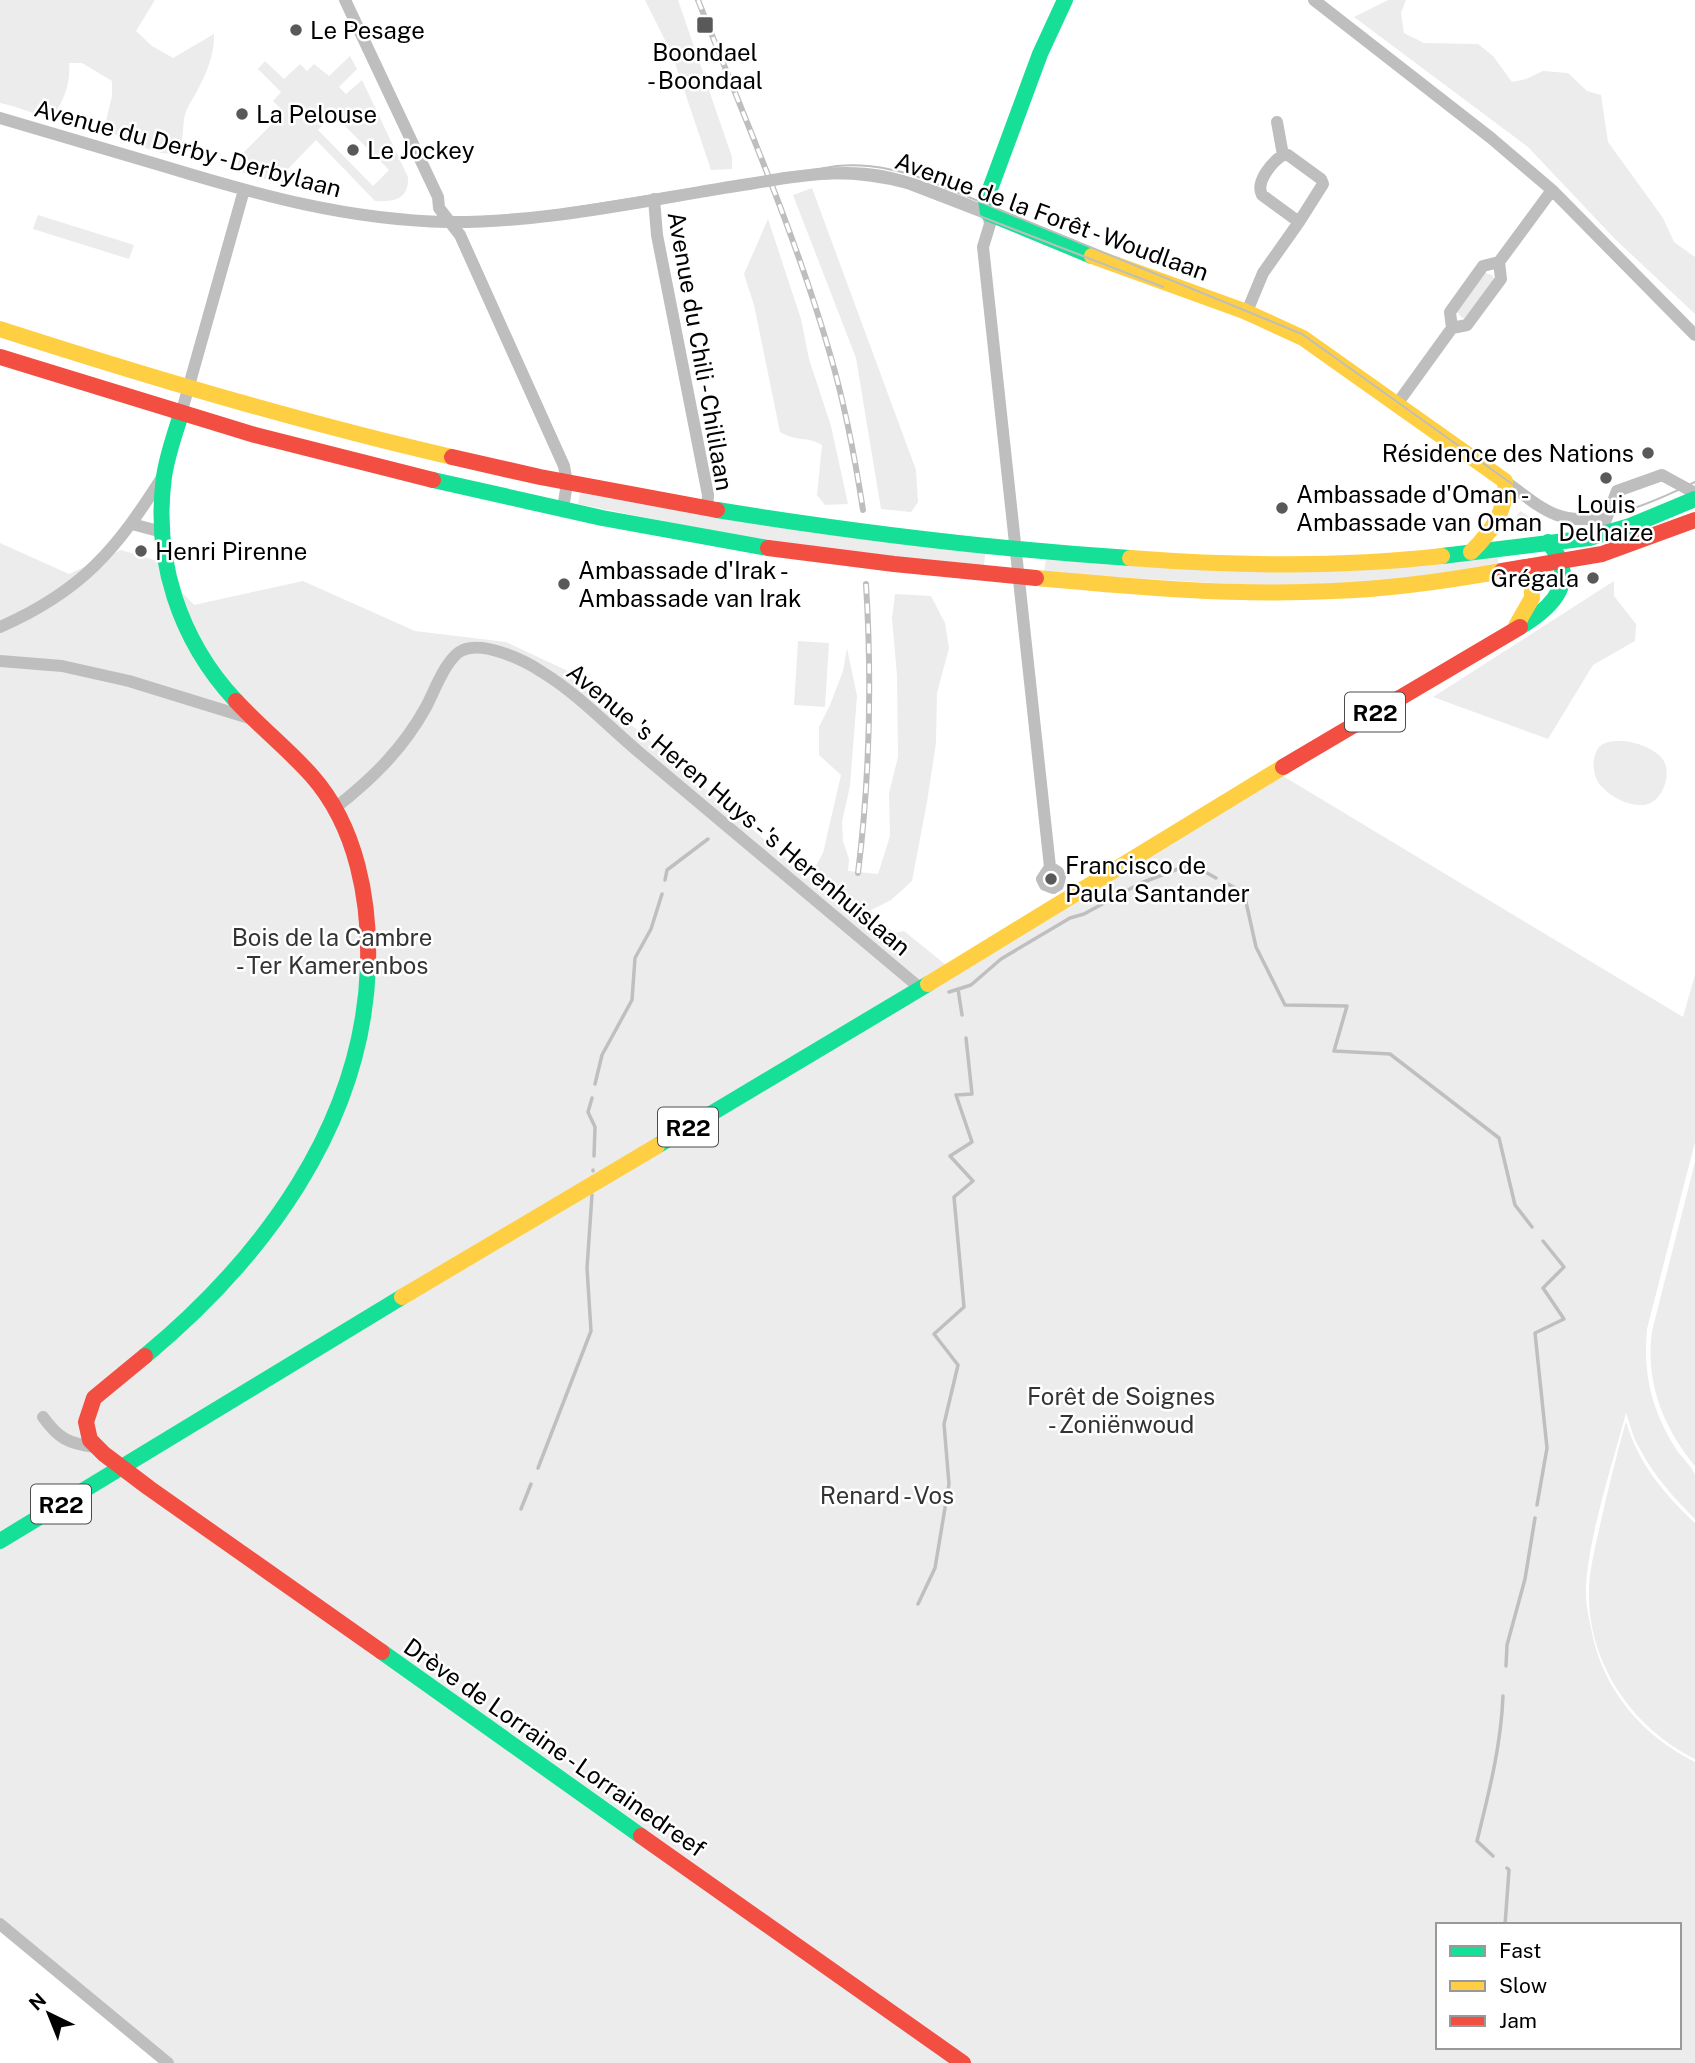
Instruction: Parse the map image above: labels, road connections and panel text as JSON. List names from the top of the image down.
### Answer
{
  "streets": {
    "main road": ["Avenue de la Forêt - Woudlaan", "R22", "Drève de Lorraine - Lorrainedreef"],
    "street": ["Avenue du Derby - Derbylaan", "Avenue du Chili - Chililaan", "Avenue 's Heren Huys - 's Herenhuislaan"]
  },
  "crossings": [
    ["Avenue du Derby - Derbylaan", "Avenue de la Forêt - Woudlaan"],
    ["Avenue de la Forêt - Woudlaan", "Avenue du Chili - Chililaan"],
    ["R22", "Avenue 's Heren Huys - 's Herenhuislaan"],
    ["R22", "Drève de Lorraine - Lorrainedreef"]
  ],
  "parks": ["Bois de la Cambre - Ter Kamerenbos", "Forêt de Soignes - Zoniënwoud", "Renard - Vos"],
  "places": {
    "transit": ["Boondael - Boondaal"],
    "other": [
      "Le Pesage",
      "La Pelouse",
      "Le Jockey",
      "Résidence des Nations",
      "Louis Delhaize",
      "Ambassade d'Oman - Ambassade van Oman",
      "Henri Pirenne",
      "Grégala",
      "Ambassade d'Irak - Ambassade van Irak",
      "Francisco de Paula Santander"
    ]
  },
  "legend": ["Fast", "Slow", "Jam"],
  "north": "top left"
}
